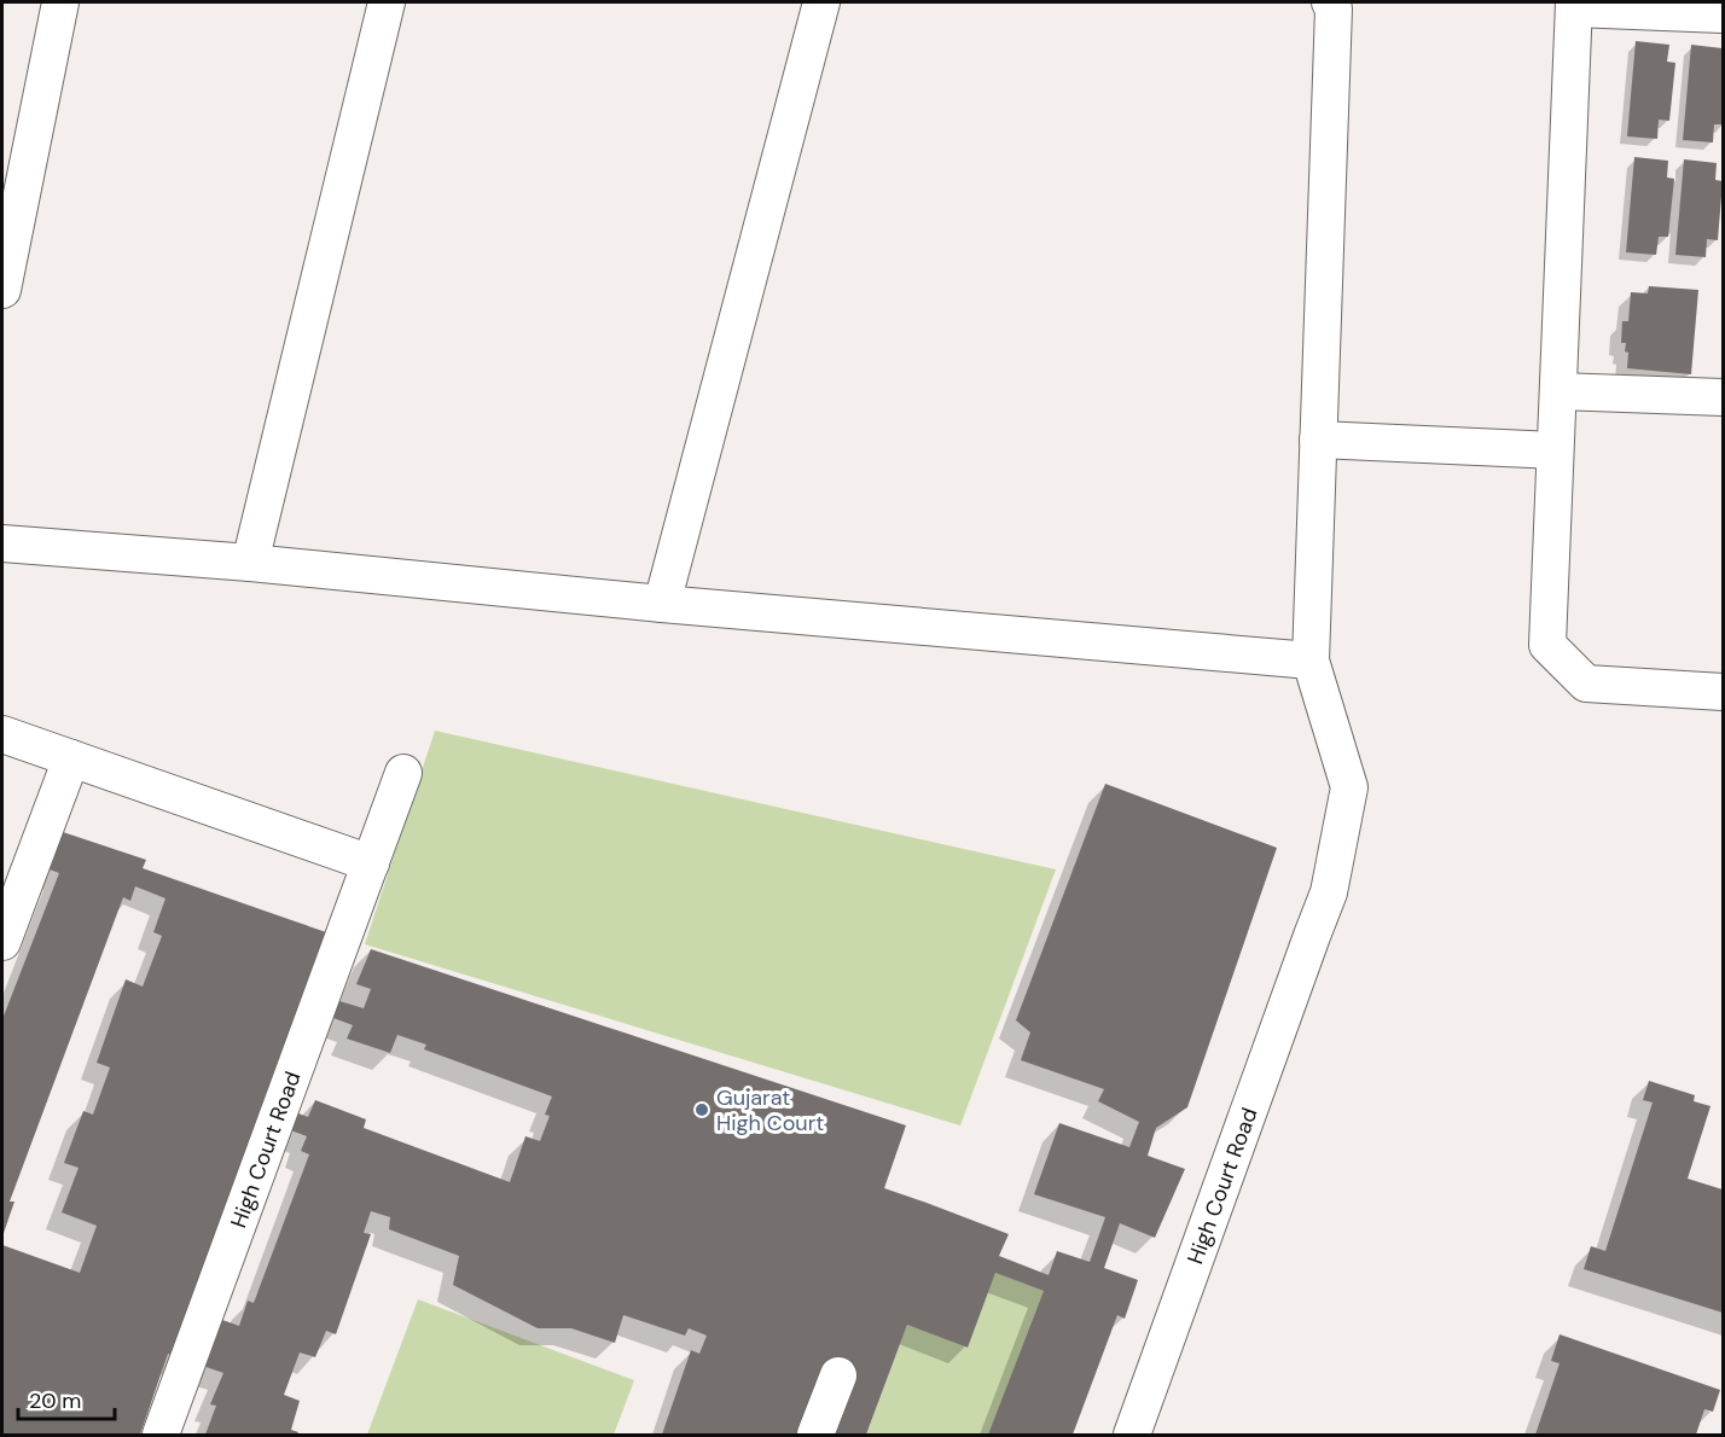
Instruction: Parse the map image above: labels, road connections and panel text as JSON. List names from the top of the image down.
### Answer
{
  "streets": {
    "street": ["High Court Road"]
  },
  "places": ["Gujarat High Court"],
  "scale_bar": "20 m"
}
